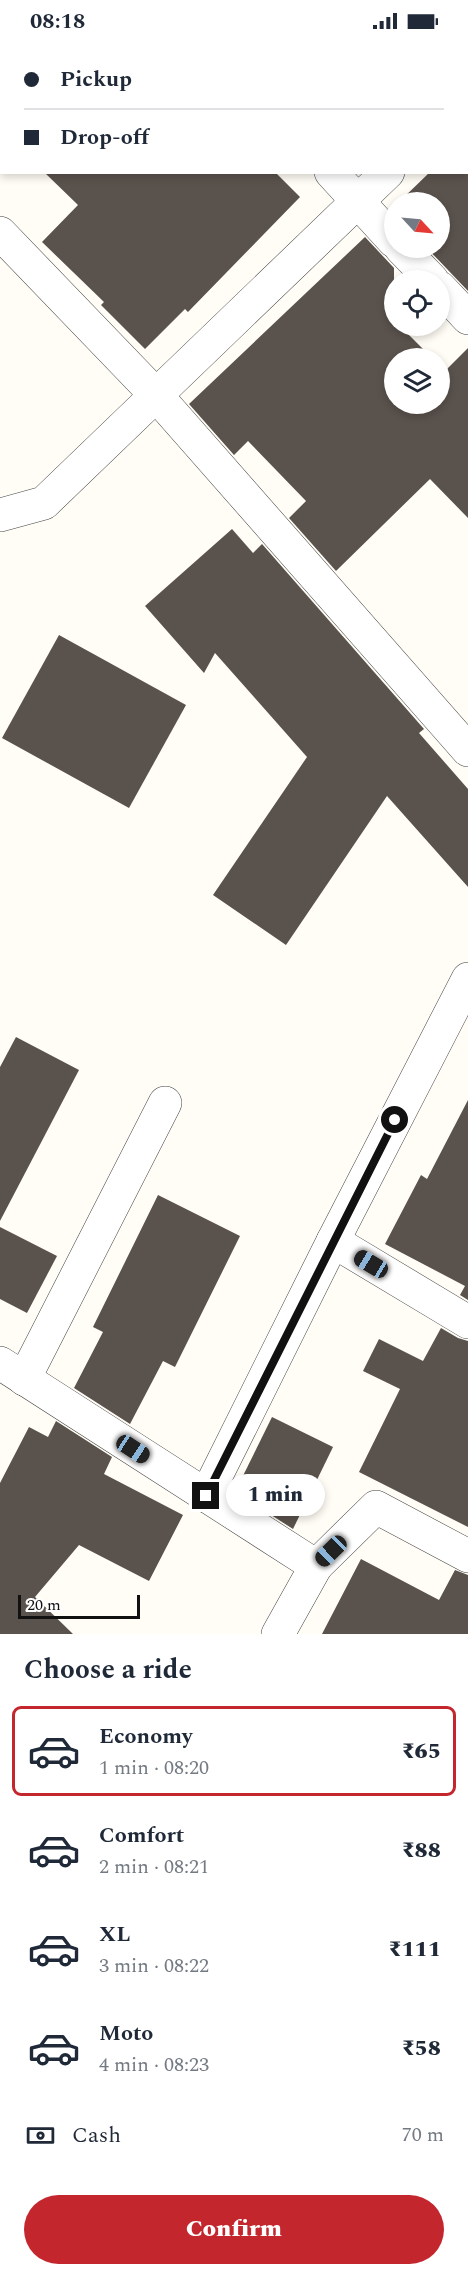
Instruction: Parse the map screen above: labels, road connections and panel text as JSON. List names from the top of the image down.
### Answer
{
  "scale_bar": "20 m",
  "north": "bottom right",
  "page": {
    "status": "08:18",
    "banner": ["Pickup", "Drop-off"],
    "bubble": "1 min",
    "scale": "20 m",
    "heading": "Choose a ride",
    "list": [
      {
        "name": "Economy",
        "note": "1 min · 08:20",
        "value": "₹65"
      },
      {
        "name": "Comfort",
        "note": "2 min · 08:21",
        "value": "₹88"
      },
      {
        "name": "XL",
        "note": "3 min · 08:22",
        "value": "₹111"
      },
      {
        "name": "Moto",
        "note": "4 min · 08:23",
        "value": "₹58"
      }
    ],
    "pay": ["Cash", "70 m"],
    "buttons": "Confirm"
  }
}
